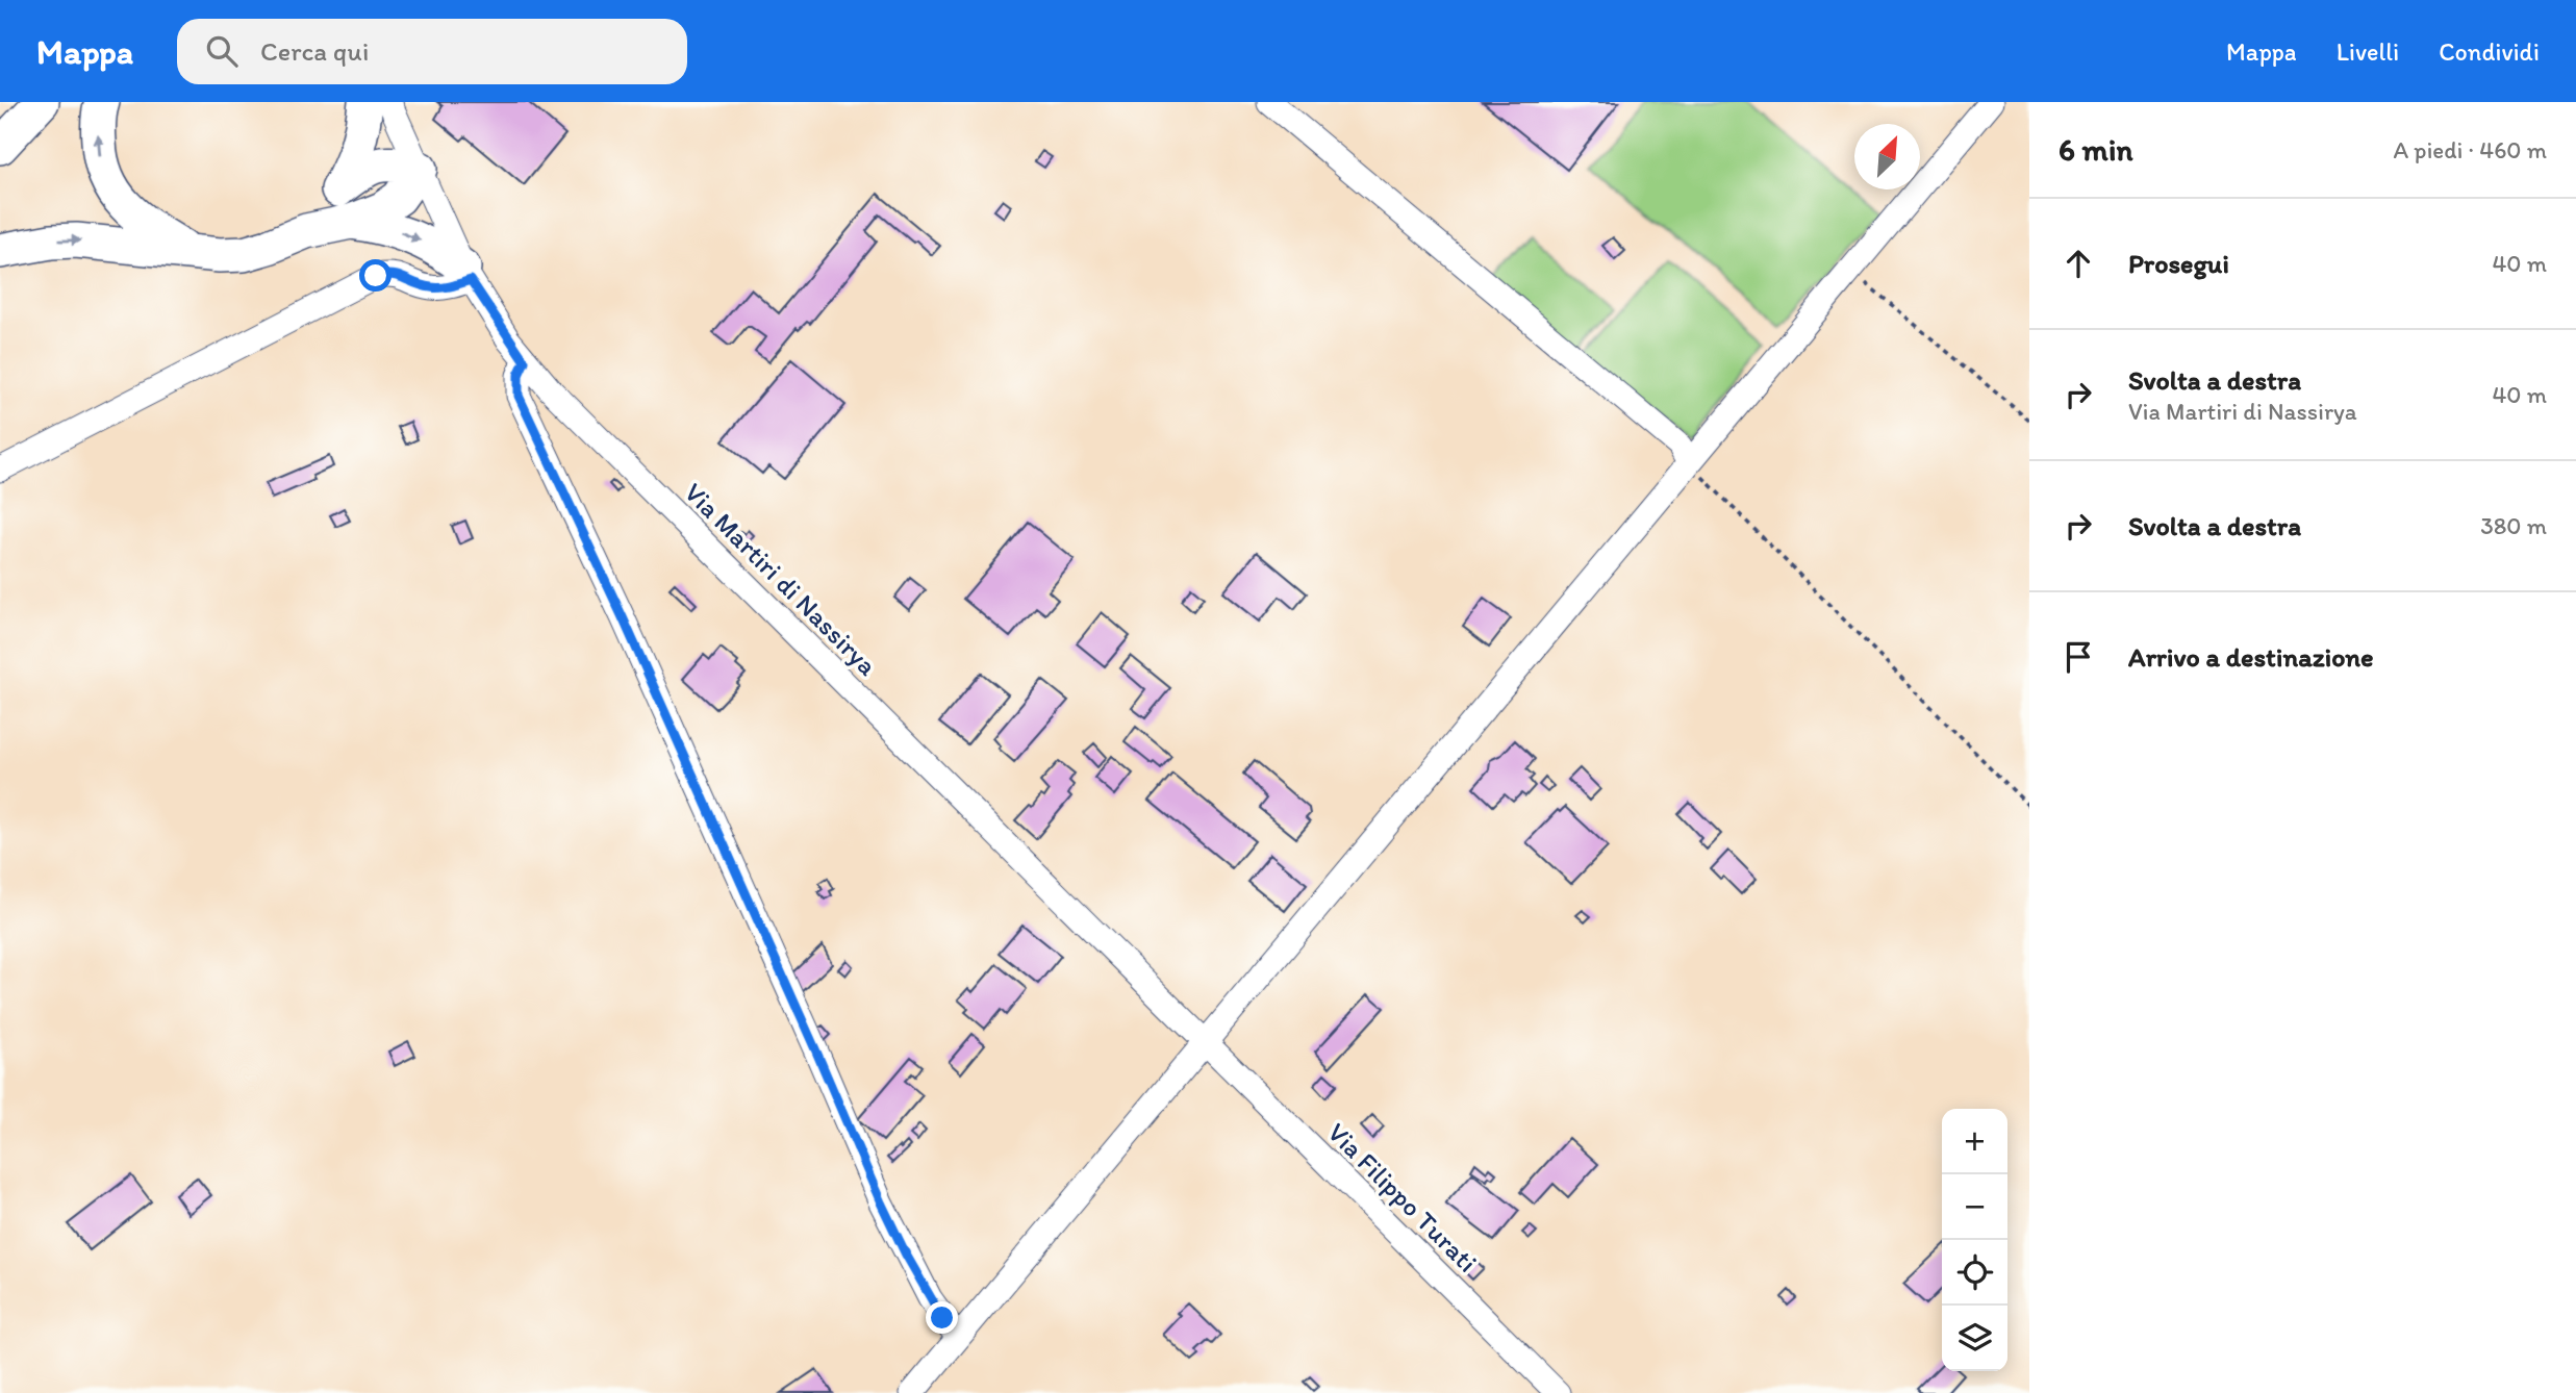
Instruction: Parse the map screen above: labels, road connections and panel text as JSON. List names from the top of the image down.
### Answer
{
  "streets": {
    "street": ["Via Martiri di Nassirya", "Via Filippo Turati"]
  },
  "crossings": [
    ["Via Martiri di Nassirya", "Via Filippo Turati"]
  ],
  "north": "top right",
  "page": {
    "header": "Mappa",
    "search": "Cerca qui",
    "nav": ["Mappa", "Livelli", "Condividi"],
    "heading": ["6 min", "A piedi · 460 m"],
    "list": [
      ["Prosegui", "40 m"],
      ["Svolta a destra", "Via Martiri di Nassirya", "40 m"],
      ["Svolta a destra", "380 m"],
      "Arrivo a destinazione"
    ],
    "map_buttons": ["+", "−"]
  }
}
